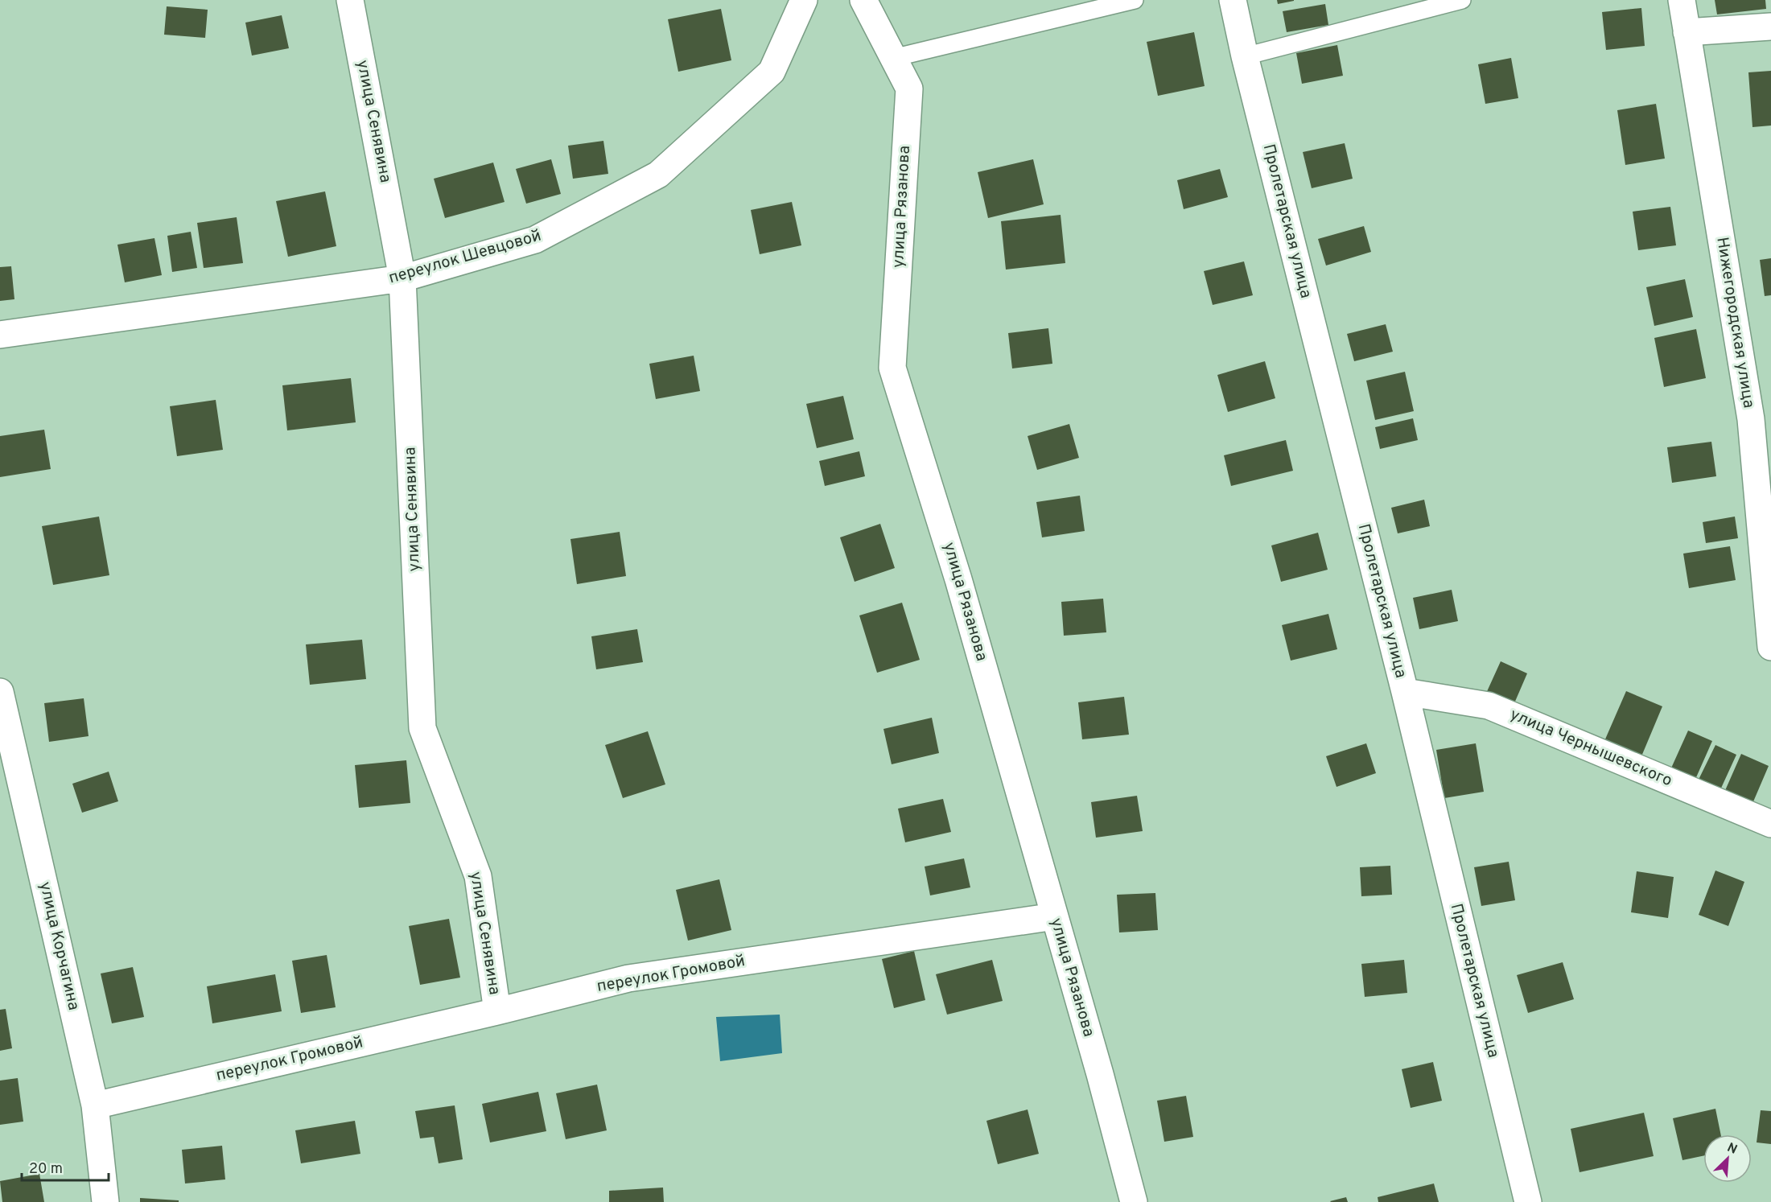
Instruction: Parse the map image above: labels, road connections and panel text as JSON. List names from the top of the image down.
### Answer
{
  "streets": {
    "street": [
      "улица Сенявина",
      "улица Рязанова",
      "Пролетарская улица",
      "переулок Шевцовой",
      "Нижегородская улица",
      "улица Чернышевского",
      "улица Корчагина",
      "переулок Громовой"
    ]
  },
  "crossings": [
    ["улица Сенявина", "переулок Шевцовой"],
    ["улица Сенявина", "переулок Громовой"],
    ["улица Рязанова", "переулок Громовой"],
    ["Пролетарская улица", "улица Чернышевского"],
    ["улица Корчагина", "переулок Громовой"]
  ],
  "scale_bar": "20 m",
  "north": "top right"
}
